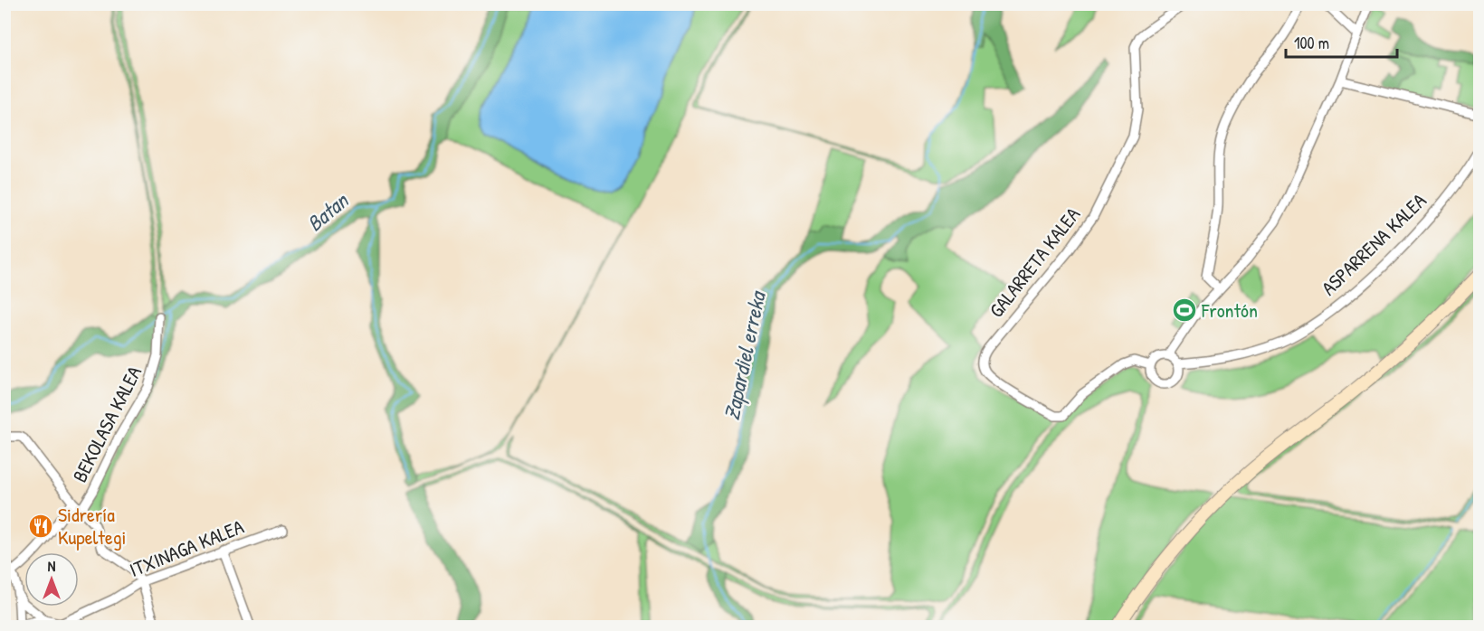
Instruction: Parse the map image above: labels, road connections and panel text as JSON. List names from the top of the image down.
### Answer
{
  "streets": {
    "street": [
      "ASPARRENA KALEA",
      "GALARRETA KALEA",
      "BEKOLASA KALEA",
      "ITXINAGA KALEA"
    ]
  },
  "crossings": [
    ["ASPARRENA KALEA", "GALARRETA KALEA"]
  ],
  "water": ["Batan", "Zapardiel erreka"],
  "places": {
    "sports": ["Frontón"],
    "restaurant": ["Sidrería Kupeltegi"]
  },
  "scale_bar": "100 m",
  "north": "top"
}
